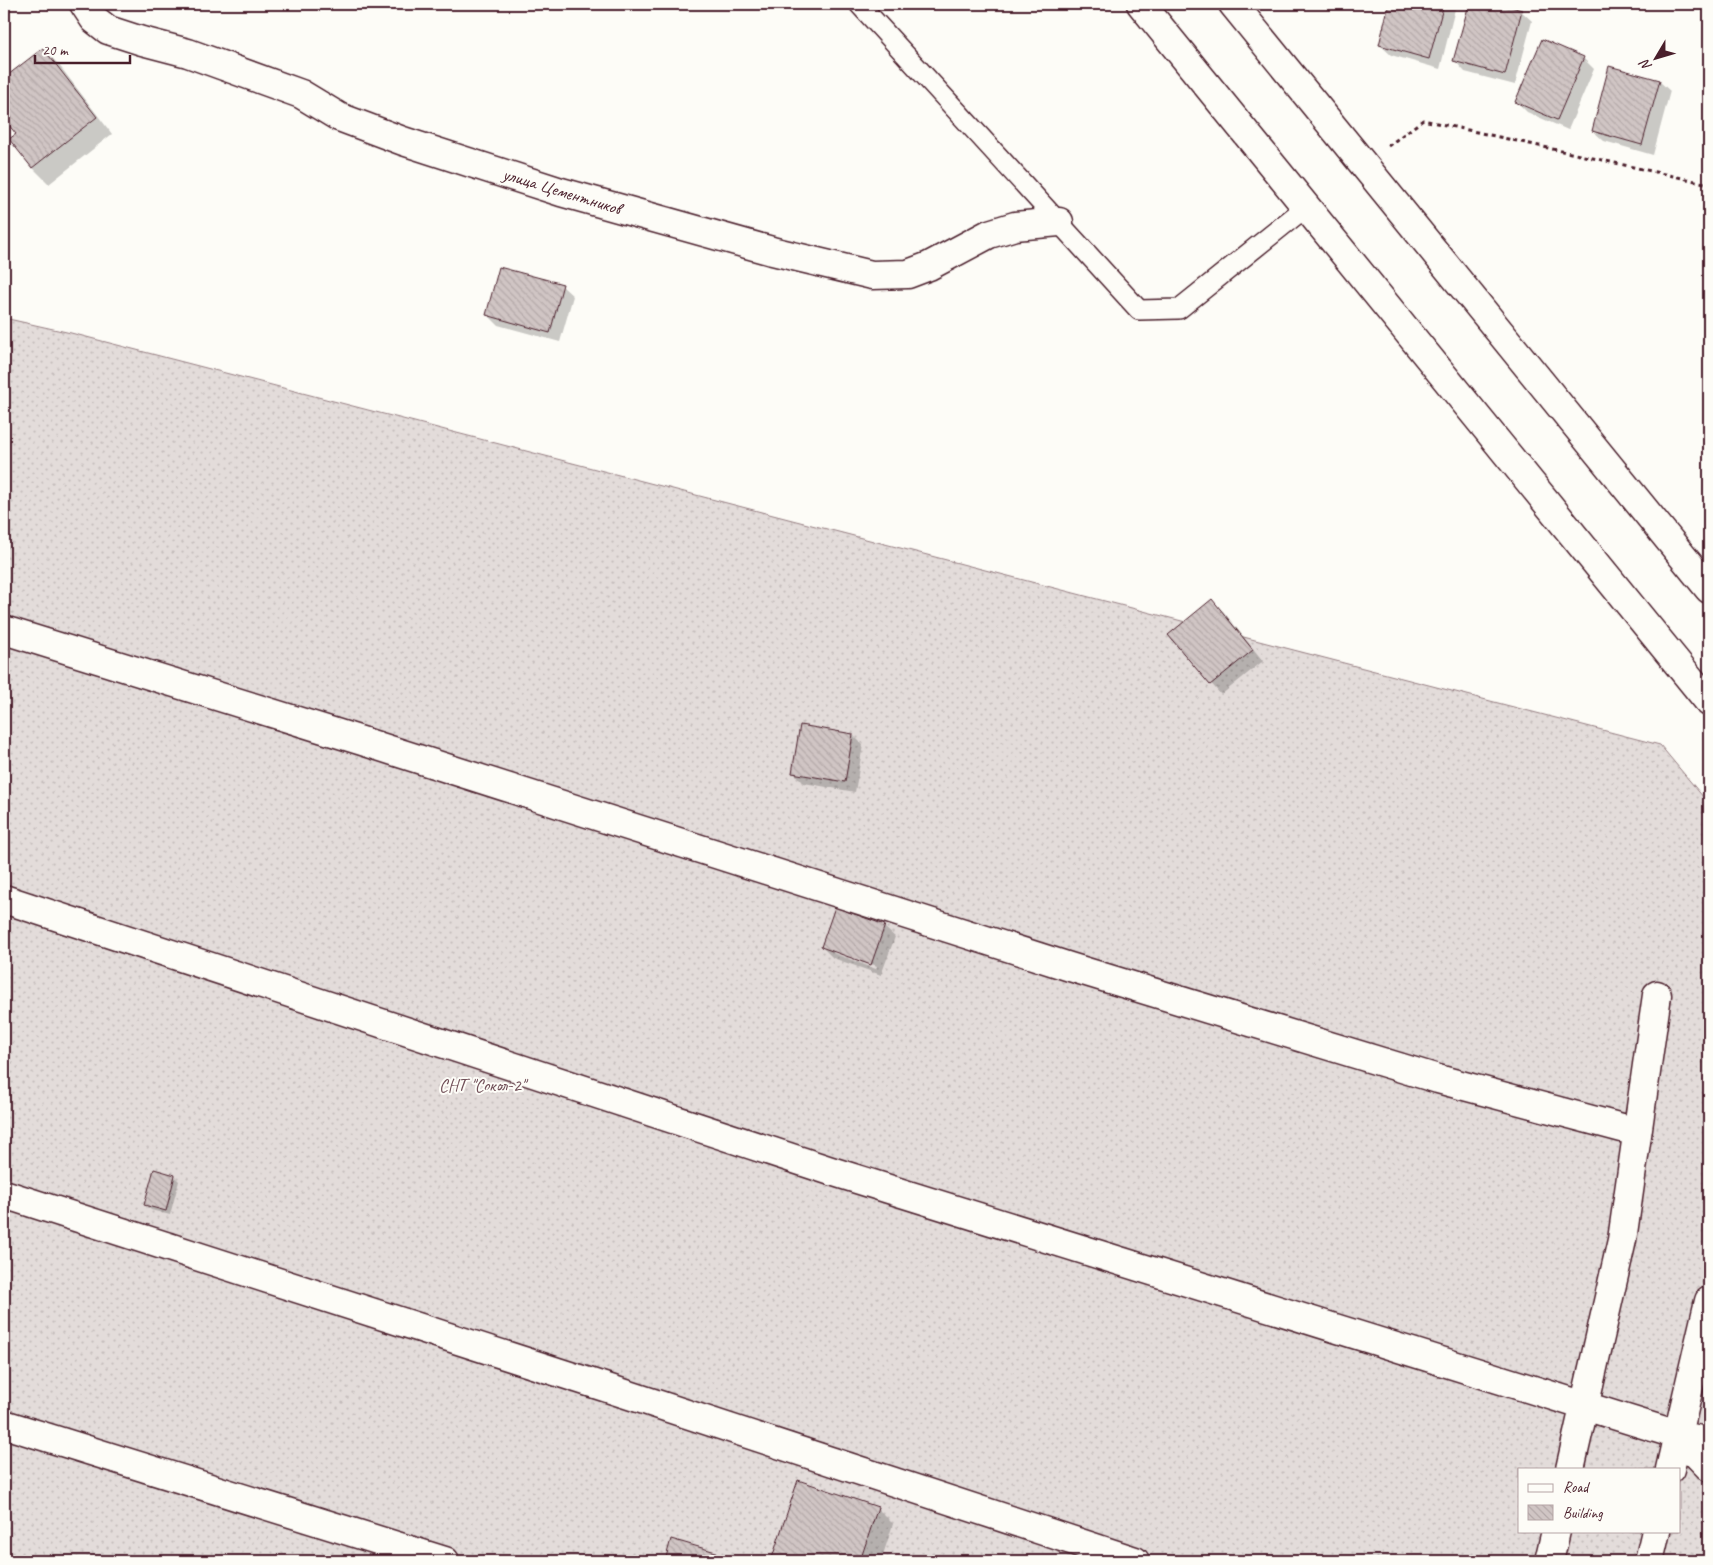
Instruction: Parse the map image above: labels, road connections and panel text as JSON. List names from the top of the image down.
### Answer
{
  "streets": {
    "main road": ["улица Цементников"]
  },
  "parks": ["СНТ \"Сокол-2\""],
  "legend": ["Road", "Building"],
  "scale_bar": "20 m",
  "north": "bottom left"
}
